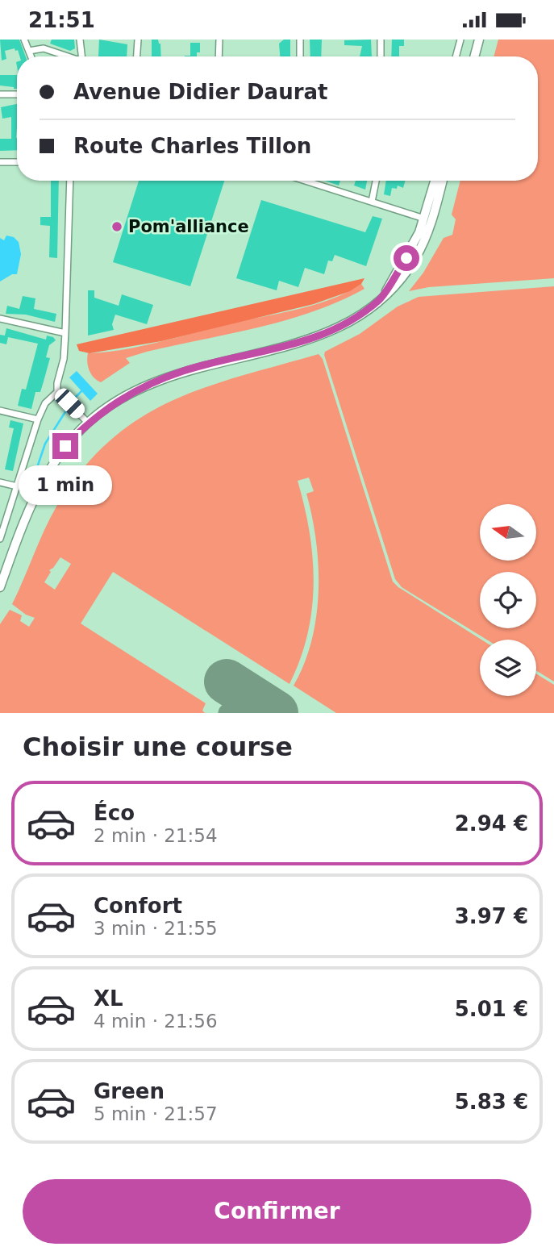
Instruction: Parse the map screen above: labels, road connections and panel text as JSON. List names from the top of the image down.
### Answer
{
  "places": ["Pom'alliance"],
  "north": "left",
  "page": {
    "status": "21:51",
    "banner": ["Avenue Didier Daurat", "Route Charles Tillon"],
    "bubble": "1 min",
    "heading": "Choisir une course",
    "list": [
      {
        "name": "Éco",
        "note": "2 min · 21:54",
        "value": "2.94 €"
      },
      {
        "name": "Confort",
        "note": "3 min · 21:55",
        "value": "3.97 €"
      },
      {
        "name": "XL",
        "note": "4 min · 21:56",
        "value": "5.01 €"
      },
      {
        "name": "Green",
        "note": "5 min · 21:57",
        "value": "5.83 €"
      }
    ],
    "buttons": "Confirmer"
  }
}
